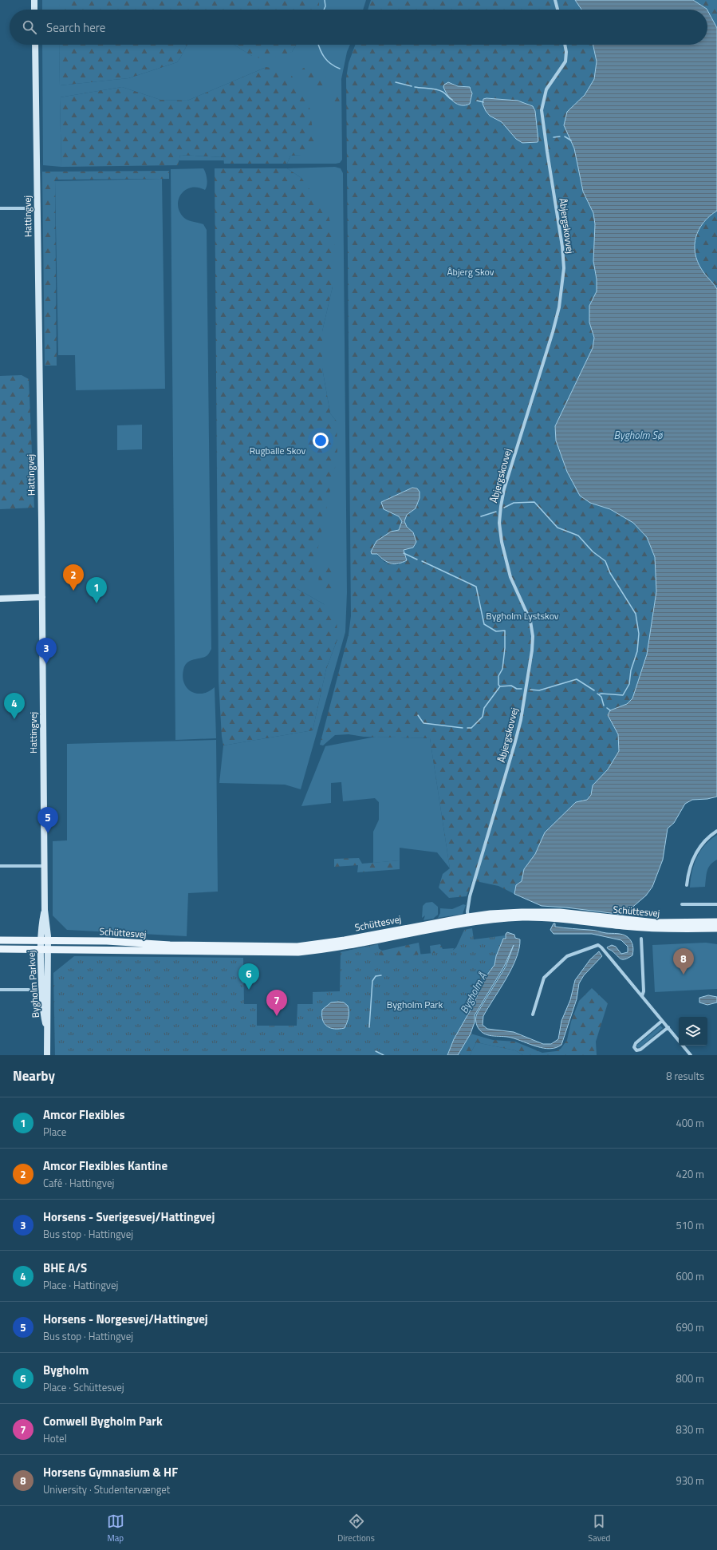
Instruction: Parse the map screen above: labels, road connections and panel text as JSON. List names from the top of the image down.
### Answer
{
  "streets": {
    "main road": ["Schüttesvej"],
    "street": ["Hattingvej", "Åbjergskovvej", "Bygholm Parkvej"]
  },
  "crossings": [
    ["Hattingvej", "Schüttesvej"],
    ["Hattingvej", "Bygholm Parkvej"],
    ["Åbjergskovvej", "Schüttesvej"],
    ["Schüttesvej", "Bygholm Parkvej"]
  ],
  "water": ["Bygholm Sø", "Bygholm Å"],
  "parks": [
    "Åbjerg Skov",
    "Rugballe Skov",
    "Bygholm Lystskov",
    "Bygholm Park"
  ],
  "page": {
    "search": "Search here",
    "pins": [
      "2",
      "1",
      "3",
      "4",
      "5",
      "8",
      "6",
      "7"
    ],
    "heading": ["Nearby", "8 results"],
    "list": [
      {
        "mark": "1",
        "name": "Amcor Flexibles",
        "note": "Place",
        "value": "400 m"
      },
      {
        "mark": "2",
        "name": "Amcor Flexibles Kantine",
        "note": "Café · Hattingvej",
        "value": "420 m"
      },
      {
        "mark": "3",
        "name": "Horsens - Sverigesvej/Hattingvej",
        "note": "Bus stop · Hattingvej",
        "value": "510 m"
      },
      {
        "mark": "4",
        "name": "BHE A/S",
        "note": "Place · Hattingvej",
        "value": "600 m"
      },
      {
        "mark": "5",
        "name": "Horsens - Norgesvej/Hattingvej",
        "note": "Bus stop · Hattingvej",
        "value": "690 m"
      },
      {
        "mark": "6",
        "name": "Bygholm",
        "note": "Place · Schüttesvej",
        "value": "800 m"
      },
      {
        "mark": "7",
        "name": "Comwell Bygholm Park",
        "note": "Hotel",
        "value": "830 m"
      },
      {
        "mark": "8",
        "name": "Horsens Gymnasium & HF",
        "note": "University · Studentervænget",
        "value": "930 m"
      }
    ],
    "nav": ["Map", "Directions", "Saved"]
  }
}
